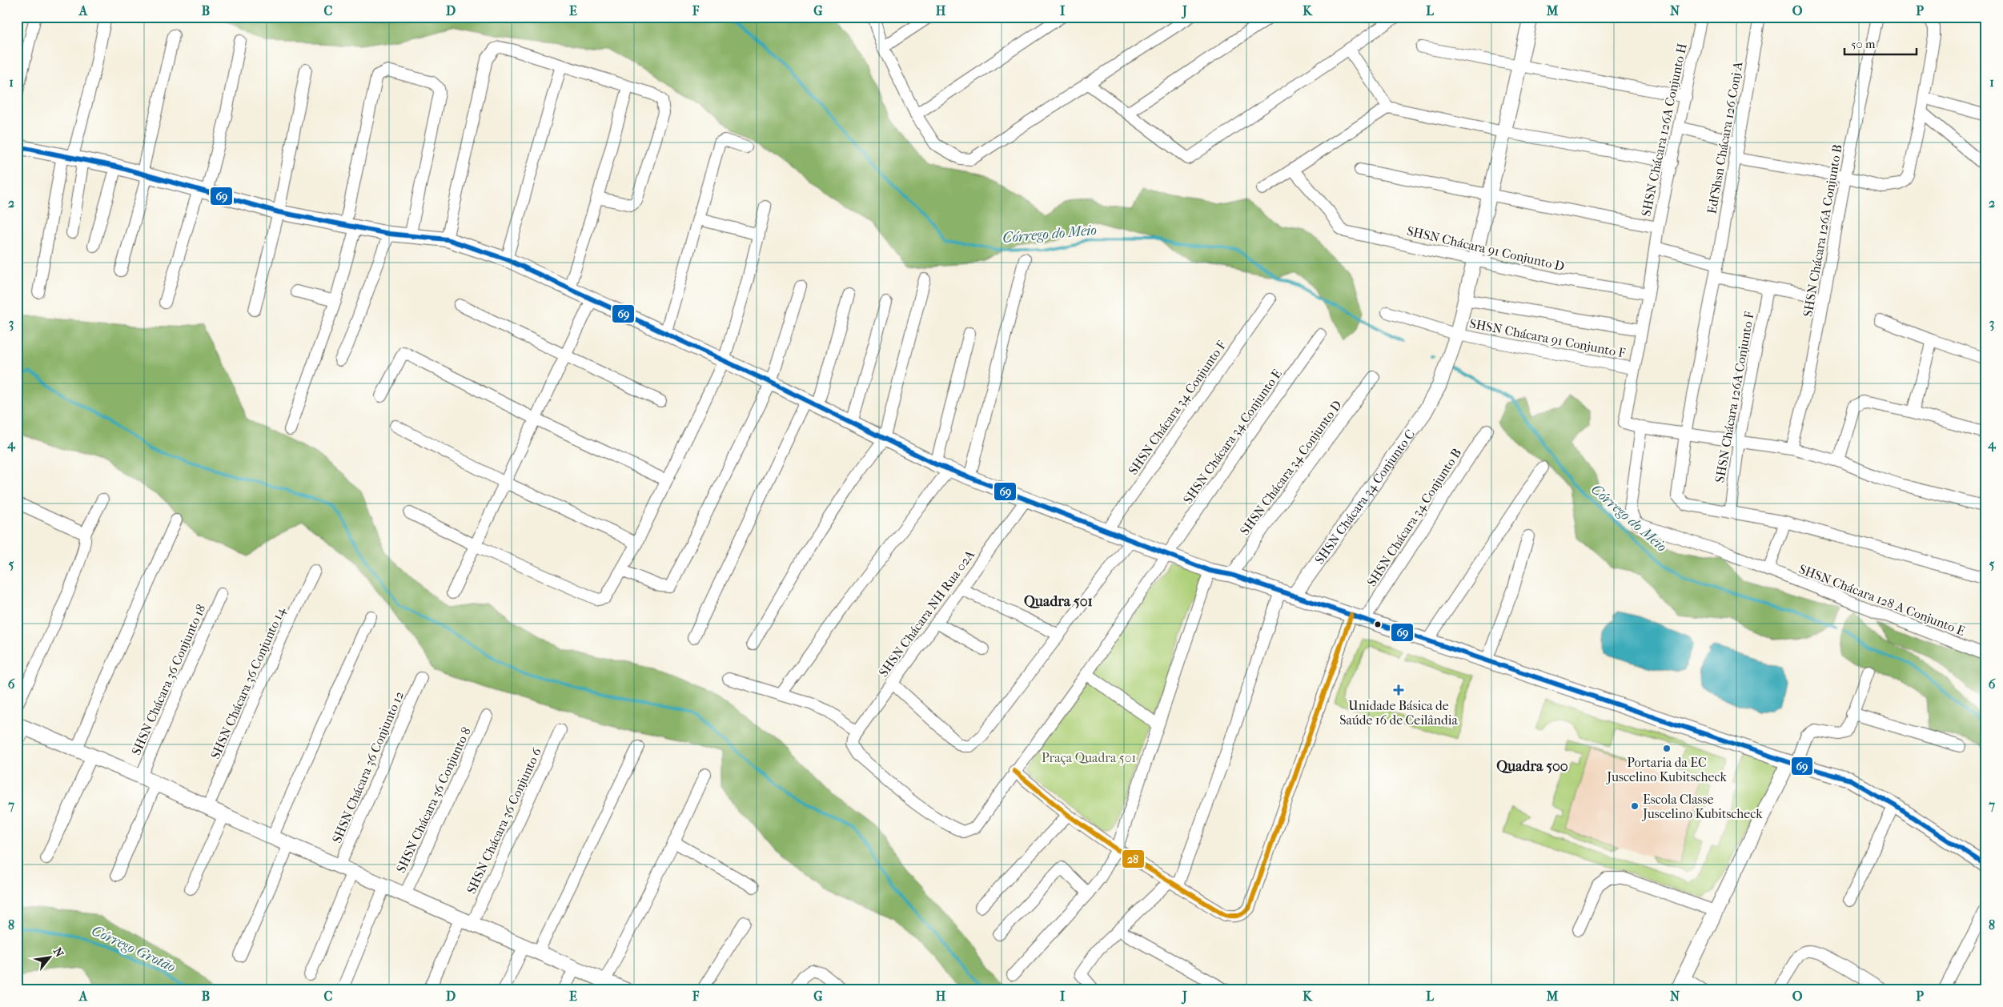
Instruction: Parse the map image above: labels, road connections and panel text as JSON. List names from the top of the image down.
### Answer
{
  "streets": {
    "street": [
      "SHSN Chácara 126A Conjunto H",
      "EdfShsn Chácara 126 Conj A",
      "SHSN Chácara 126A Conjunto B",
      "SHSN Chácara 91 Conjunto D",
      "SHSN Chácara 91 Conjunto F",
      "SHSN Chácara 126A Conjunto F",
      "SHSN Chácara 34 Conjunto F",
      "SHSN Chácara 34 Conjunto E",
      "SHSN Chácara 34 Conjunto D",
      "SHSN Chácara 34 Conjunto C",
      "SHSN Chácara 34 Conjunto B",
      "SHSN Chácara 128 A Conjunto E",
      "SHSN Chácara NH Rua 02A",
      "SHSN Chácara 36 Conjunto 18",
      "SHSN Chácara 36 Conjunto 14",
      "SHSN Chácara 36 Conjunto 12",
      "SHSN Chácara 36 Conjunto 8",
      "SHSN Chácara 36 Conjunto 6"
    ]
  },
  "crossings": [
    ["SHSN Chácara 126A Conjunto H", "SHSN Chácara 91 Conjunto D"],
    ["SHSN Chácara 126A Conjunto H", "SHSN Chácara 91 Conjunto F"],
    ["SHSN Chácara 126A Conjunto H", "SHSN Chácara 128 A Conjunto E"],
    ["EdfShsn Chácara 126 Conj A", "SHSN Chácara 126A Conjunto F"],
    ["SHSN Chácara 91 Conjunto D", "SHSN Chácara 34 Conjunto C"],
    ["SHSN Chácara 91 Conjunto F", "SHSN Chácara 34 Conjunto C"],
    ["SHSN Chácara 34 Conjunto E", "SHSN Chácara NH Rua 02A"]
  ],
  "districts": ["Quadra 501", "Quadra 500"],
  "water": ["Córrego do Meio", "Córrego Grotão"],
  "parks": ["Praça Quadra 501"],
  "places": {
    "health": ["Unidade Básica de Saúde 16 de Ceilândia"],
    "other": ["Portaria da EC Juscelino Kubitscheck", "Escola Classe Juscelino Kubitscheck"]
  },
  "lines": ["transit line 69", "transit line 28"],
  "scale_bar": "50 m",
  "north": "top right",
  "grid": {
    "columns": [
      "A",
      "B",
      "C",
      "D",
      "E",
      "F",
      "G",
      "H",
      "I",
      "J",
      "K",
      "L",
      "M",
      "N",
      "O",
      "P"
    ],
    "rows": [
      "1",
      "2",
      "3",
      "4",
      "5",
      "6",
      "7",
      "8"
    ]
  }
}
